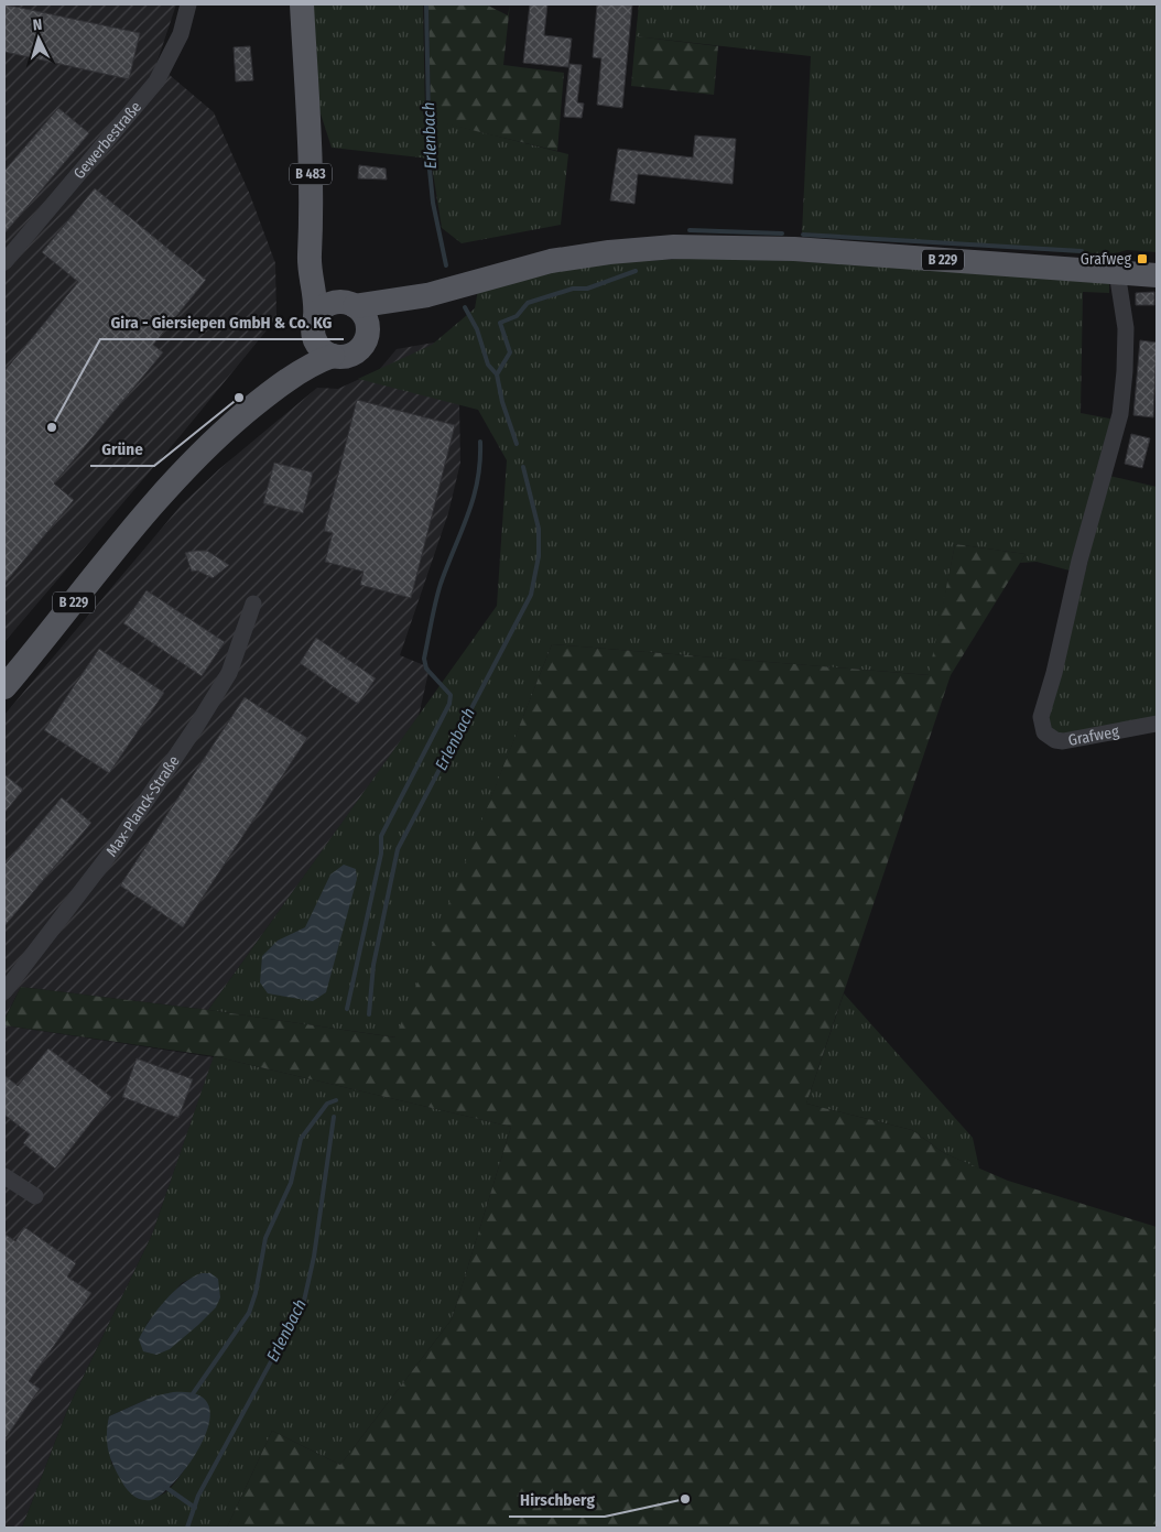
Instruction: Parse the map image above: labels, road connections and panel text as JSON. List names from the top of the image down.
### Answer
{
  "streets": {
    "main road": ["B 483", "B 229"],
    "street": ["Gewerbestraße", "Grafweg", "Max-Planck-Straße"]
  },
  "crossings": [
    ["B 483", "B 229"],
    ["B 229", "Grafweg"]
  ],
  "water": ["Erlenbach"],
  "places": {
    "transit": ["Grafweg"],
    "other": ["Grüne", "Gira - Giersiepen GmbH & Co. KG", "Hirschberg"]
  },
  "north": "top"
}
